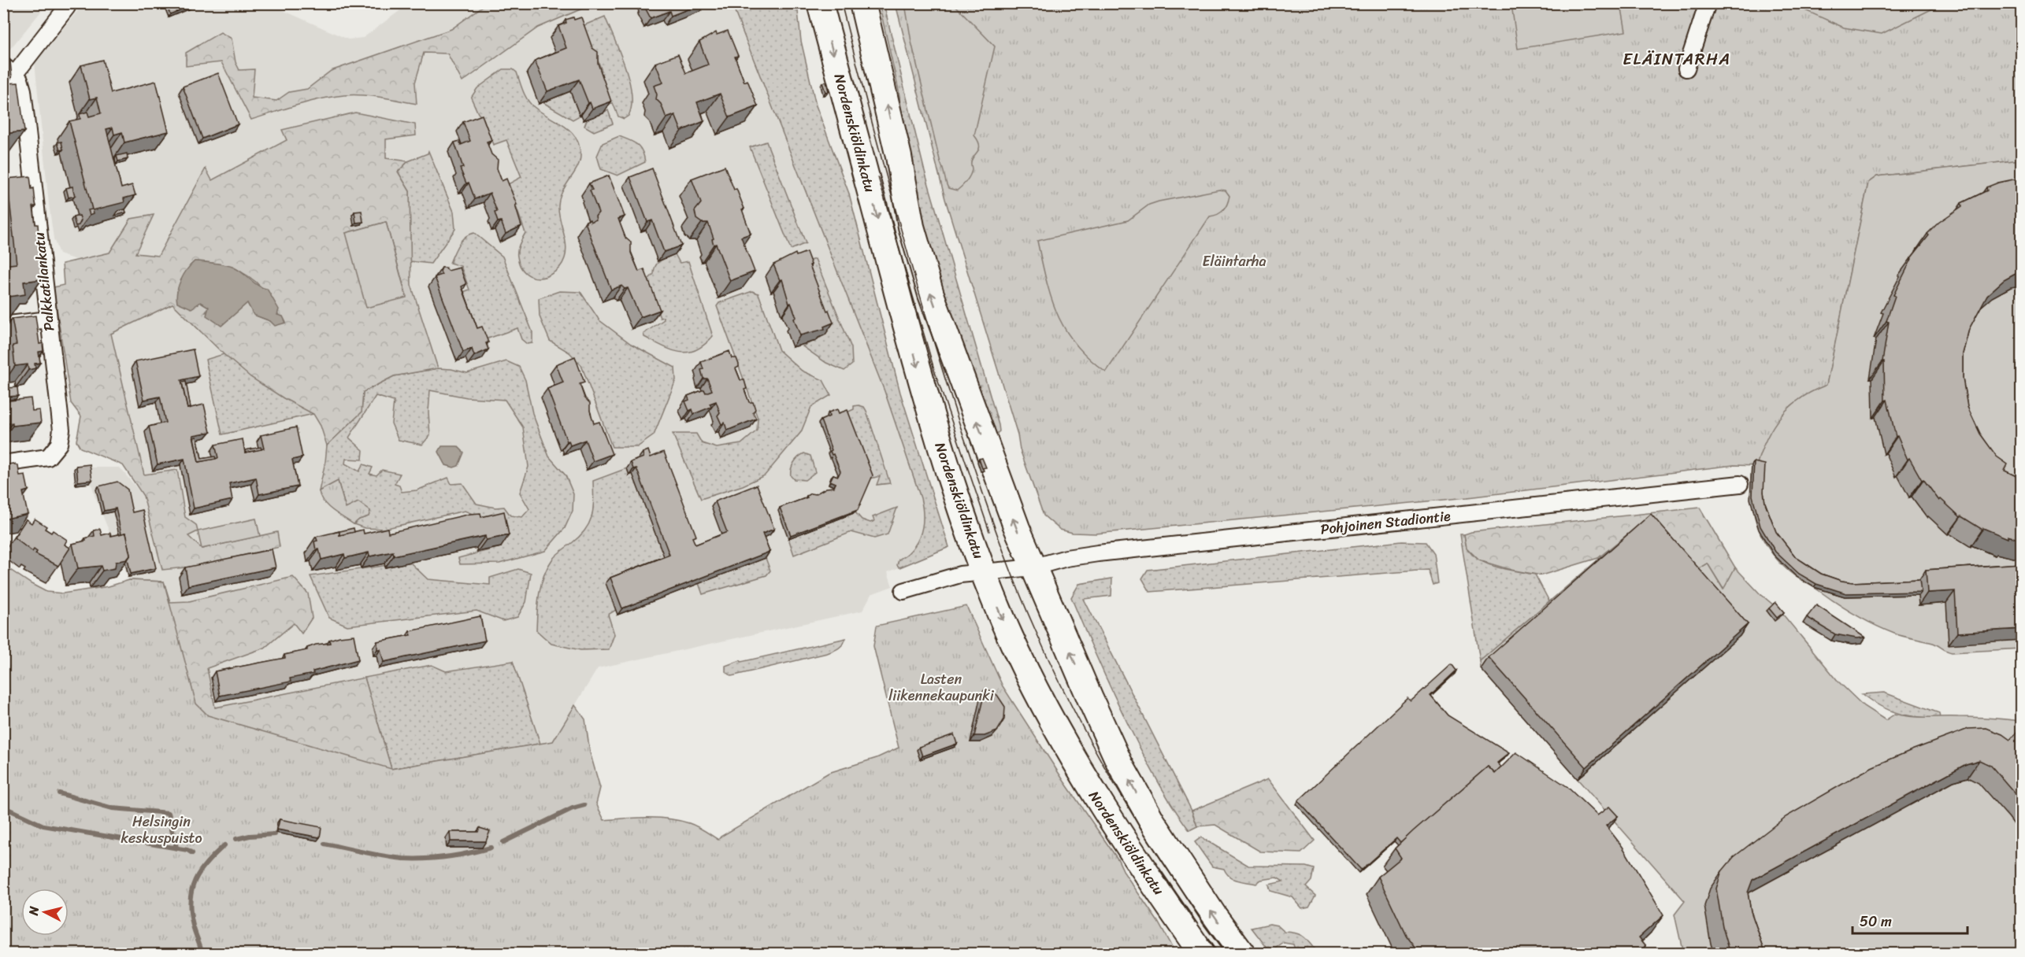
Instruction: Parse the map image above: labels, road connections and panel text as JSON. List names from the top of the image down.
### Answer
{
  "streets": {
    "main road": ["Nordenskiöldinkatu"],
    "street": ["Palkkatilankatu", "Pohjoinen Stadiontie"]
  },
  "crossings": [
    ["Nordenskiöldinkatu", "Pohjoinen Stadiontie"]
  ],
  "districts": ["ELÄINTARHA"],
  "parks": ["Eläintarha", "Lasten liikennekaupunki", "Helsingin keskuspuisto"],
  "scale_bar": "50 m",
  "north": "left"
}
